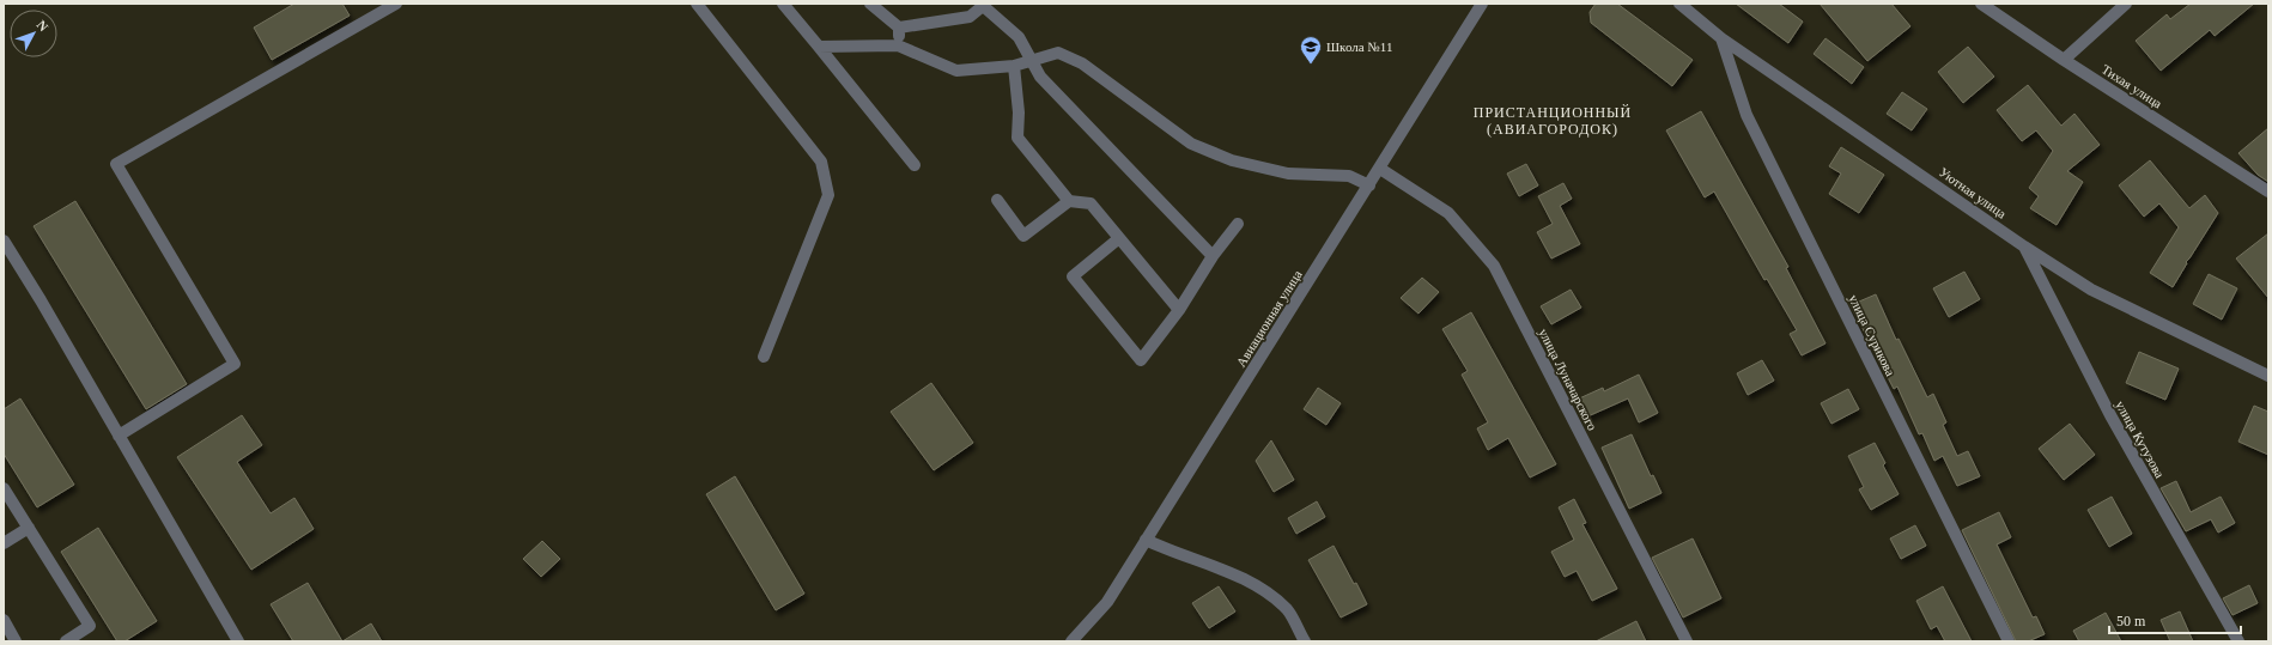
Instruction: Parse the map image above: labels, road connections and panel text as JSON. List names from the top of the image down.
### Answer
{
  "streets": {
    "street": [
      "Тихая улица",
      "Уютная улица",
      "Авиационная улица",
      "улица Сурикова",
      "улица Луначарского",
      "улица Кутузова"
    ]
  },
  "crossings": [
    ["Уютная улица", "улица Сурикова"],
    ["Уютная улица", "улица Кутузова"],
    ["Авиационная улица", "улица Луначарского"]
  ],
  "districts": ["ПРИСТАНЦИОННЫЙ (АВИАГОРОДОК)"],
  "places": {
    "school or university": ["Школа №11"]
  },
  "scale_bar": "50 m",
  "north": "top right"
}
